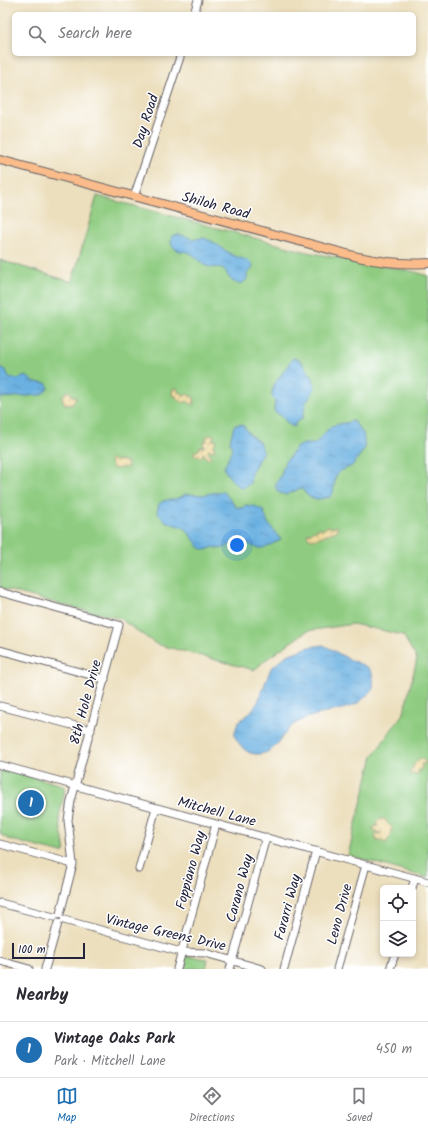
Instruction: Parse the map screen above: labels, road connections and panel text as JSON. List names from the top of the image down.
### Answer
{
  "streets": {
    "main road": ["Shiloh Road"],
    "street": [
      "Day Road",
      "8th Hole Drive",
      "Mitchell Lane",
      "Foppiano Way",
      "Carano Way",
      "Fararri Way",
      "Leno Drive",
      "Vintage Greens Drive"
    ]
  },
  "crossings": [
    ["Day Road", "Shiloh Road"],
    ["8th Hole Drive", "Mitchell Lane"],
    ["Mitchell Lane", "Foppiano Way"],
    ["Mitchell Lane", "Carano Way"],
    ["Mitchell Lane", "Fararri Way"],
    ["Mitchell Lane", "Leno Drive"],
    ["Foppiano Way", "Vintage Greens Drive"],
    ["Carano Way", "Vintage Greens Drive"]
  ],
  "scale_bar": "100 m",
  "page": {
    "search": "Search here",
    "pins": "1",
    "scale": "100 m",
    "heading": "Nearby",
    "list": [
      {
        "mark": "1",
        "name": "Vintage Oaks Park",
        "note": "Park · Mitchell Lane",
        "value": "450 m"
      }
    ],
    "nav": ["Map", "Directions", "Saved"]
  }
}
